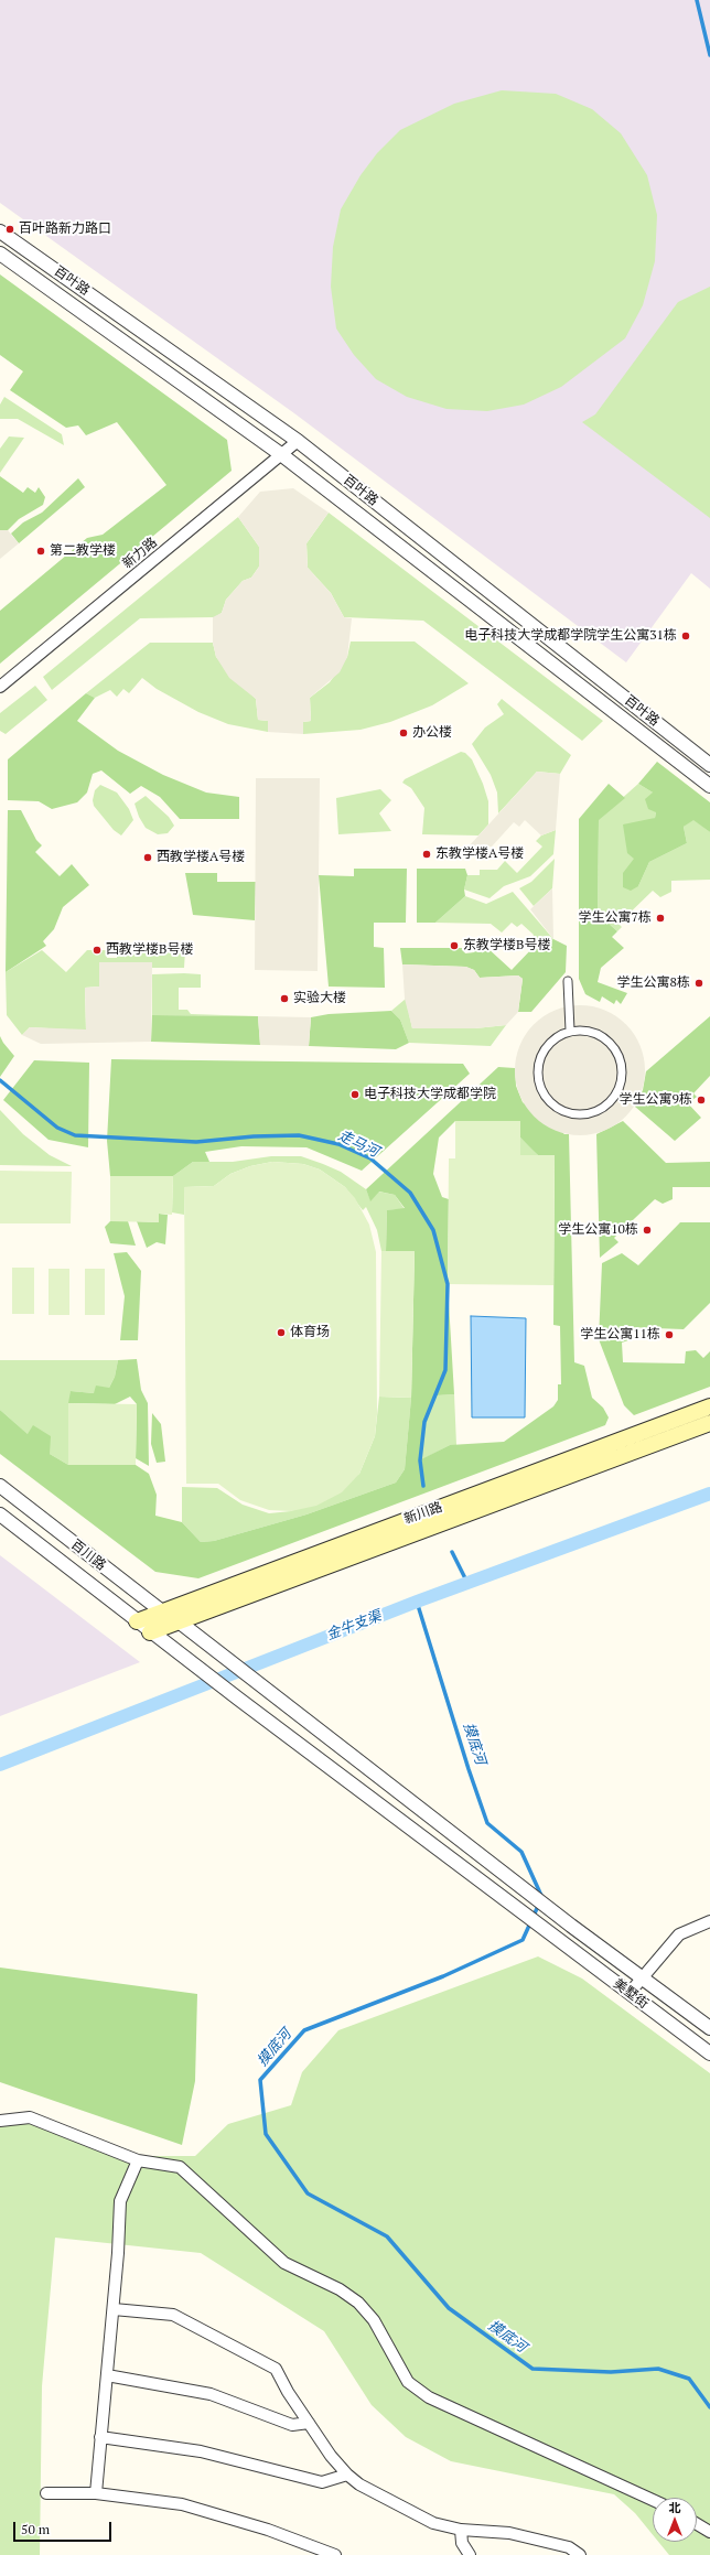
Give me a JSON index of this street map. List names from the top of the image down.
{
  "streets": {
    "main road": ["新川路"],
    "street": [
      "百叶路",
      "新力路",
      "百川路",
      "美墅街"
    ]
  },
  "crossings": [
    ["百叶路", "新力路"],
    ["新川路", "百川路"],
    ["百川路", "美墅街"]
  ],
  "water": ["走马河", "金牛支渠", "摸底河"],
  "places": [
    "百叶路新力路口",
    "第二教学楼",
    "电子科技大学成都学院学生公寓31栋",
    "办公楼",
    "东教学楼A号楼",
    "西教学楼A号楼",
    "学生公寓7栋",
    "东教学楼B号楼",
    "西教学楼B号楼",
    "学生公寓8栋",
    "实验大楼",
    "电子科技大学成都学院",
    "学生公寓9栋",
    "学生公寓10栋",
    "体育场",
    "学生公寓11栋"
  ],
  "scale_bar": "50 m",
  "north": "top"
}
